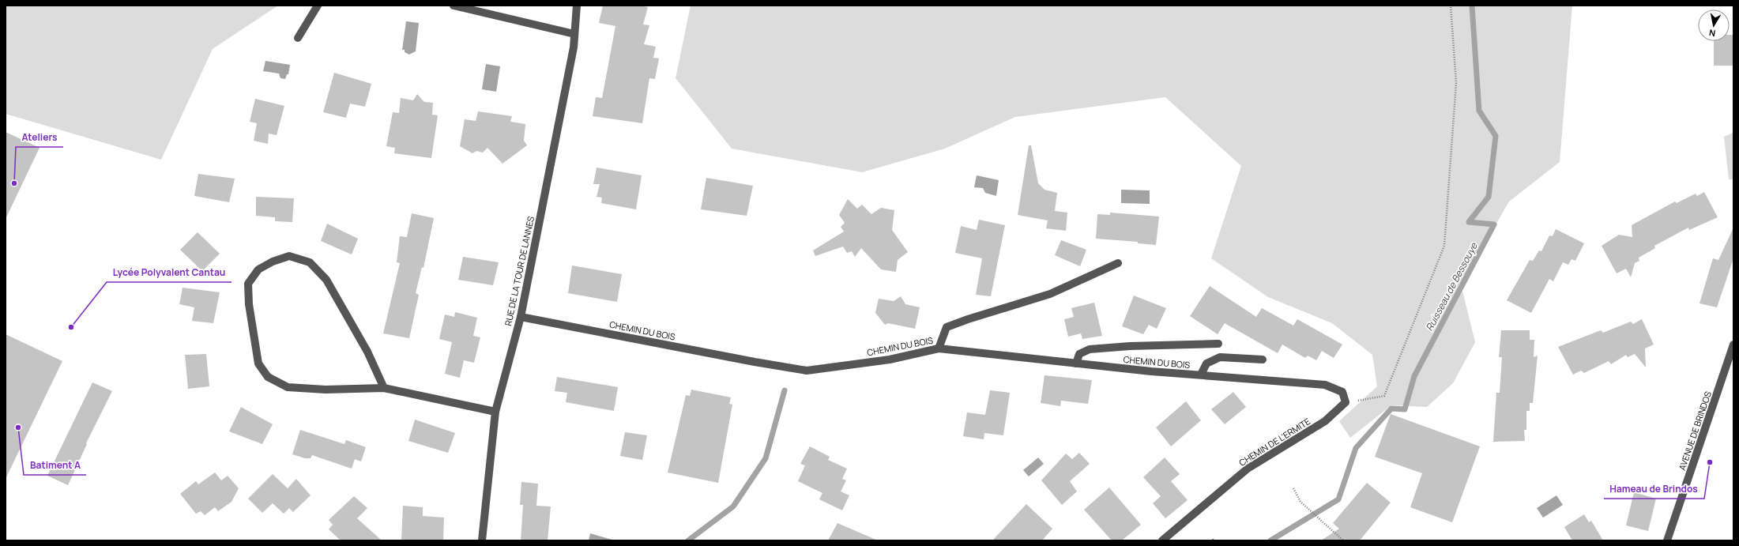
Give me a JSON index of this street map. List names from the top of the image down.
{
  "streets": {
    "street": [
      "RUE DE LA TOUR DE LANNES",
      "CHEMIN DU BOIS",
      "AVENUE DE BRINDOS",
      "CHEMIN DE L'ERMITE"
    ]
  },
  "crossings": [
    ["RUE DE LA TOUR DE LANNES", "CHEMIN DU BOIS"],
    ["CHEMIN DU BOIS", "CHEMIN DE L'ERMITE"]
  ],
  "water": ["Ruisseau de Bessouye"],
  "places": [
    "Ateliers",
    "Lycée Polyvalent Cantau",
    "Batiment A",
    "Hameau de Brindos"
  ],
  "north": "bottom"
}
